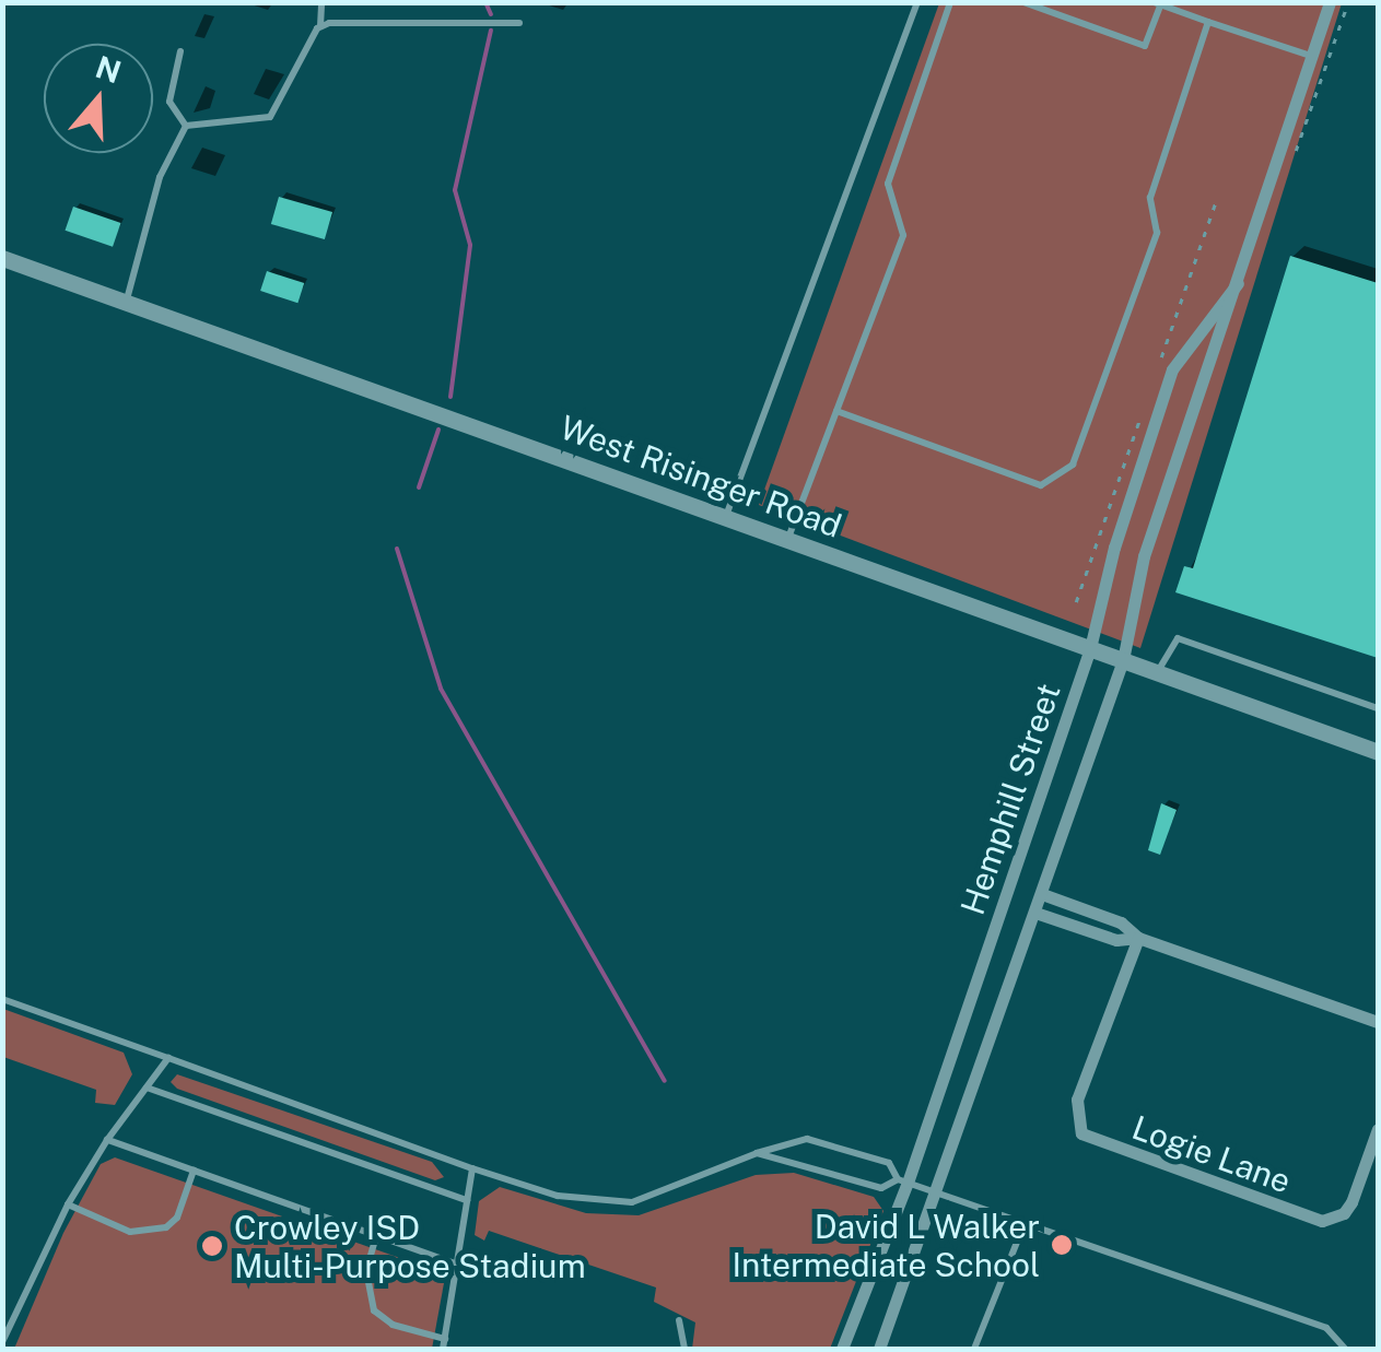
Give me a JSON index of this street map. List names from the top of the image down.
{
  "streets": {
    "street": ["West Risinger Road", "Hemphill Street", "Logie Lane"]
  },
  "crossings": [
    ["West Risinger Road", "Hemphill Street"]
  ],
  "places": ["David L Walker Intermediate School", "Crowley ISD Multi-Purpose Stadium"],
  "north": "top"
}
